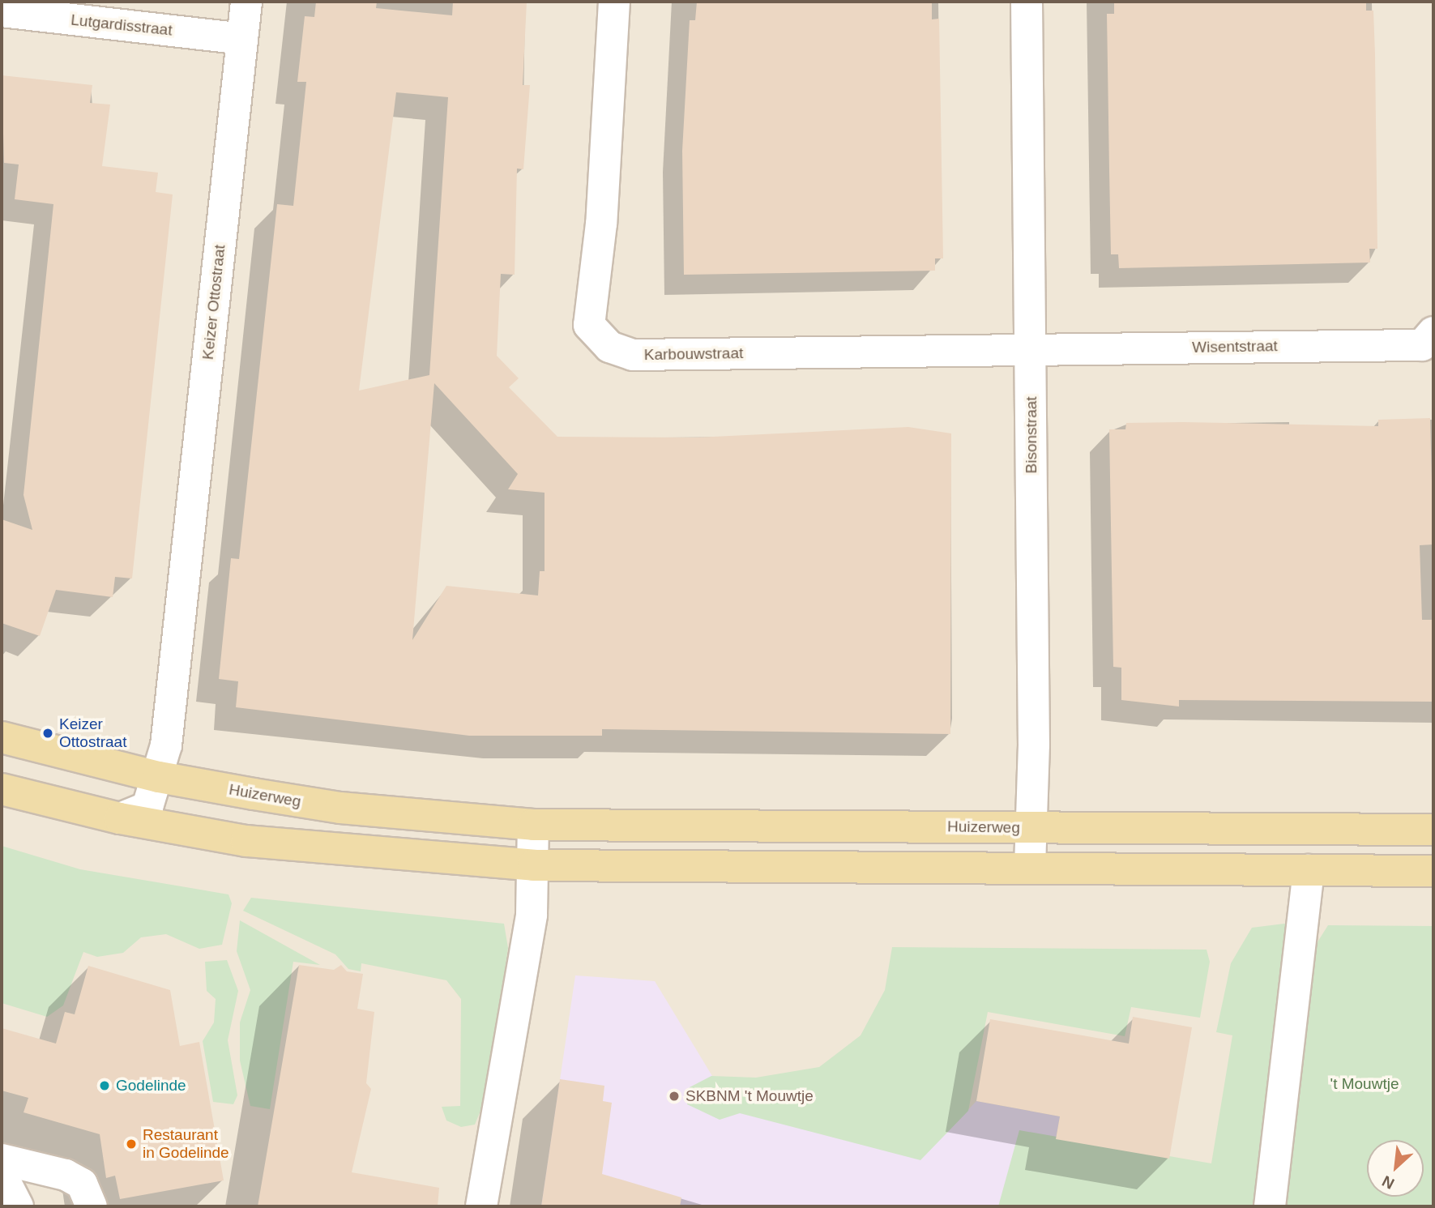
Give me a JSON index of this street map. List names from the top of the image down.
{
  "streets": {
    "main road": ["Huizerweg"],
    "street": [
      "Lutgardisstraat",
      "Keizer Ottostraat",
      "Wisentstraat",
      "Karbouwstraat",
      "Bisonstraat"
    ]
  },
  "crossings": [
    ["Lutgardisstraat", "Keizer Ottostraat"],
    ["Keizer Ottostraat", "Huizerweg"],
    ["Wisentstraat", "Karbouwstraat"],
    ["Wisentstraat", "Bisonstraat"],
    ["Karbouwstraat", "Bisonstraat"],
    ["Bisonstraat", "Huizerweg"]
  ],
  "parks": ["'t Mouwtje"],
  "places": [
    "Keizer Ottostraat",
    "Godelinde",
    "SKBNM 't Mouwtje",
    "Restaurant in Godelinde"
  ],
  "north": "bottom left"
}
